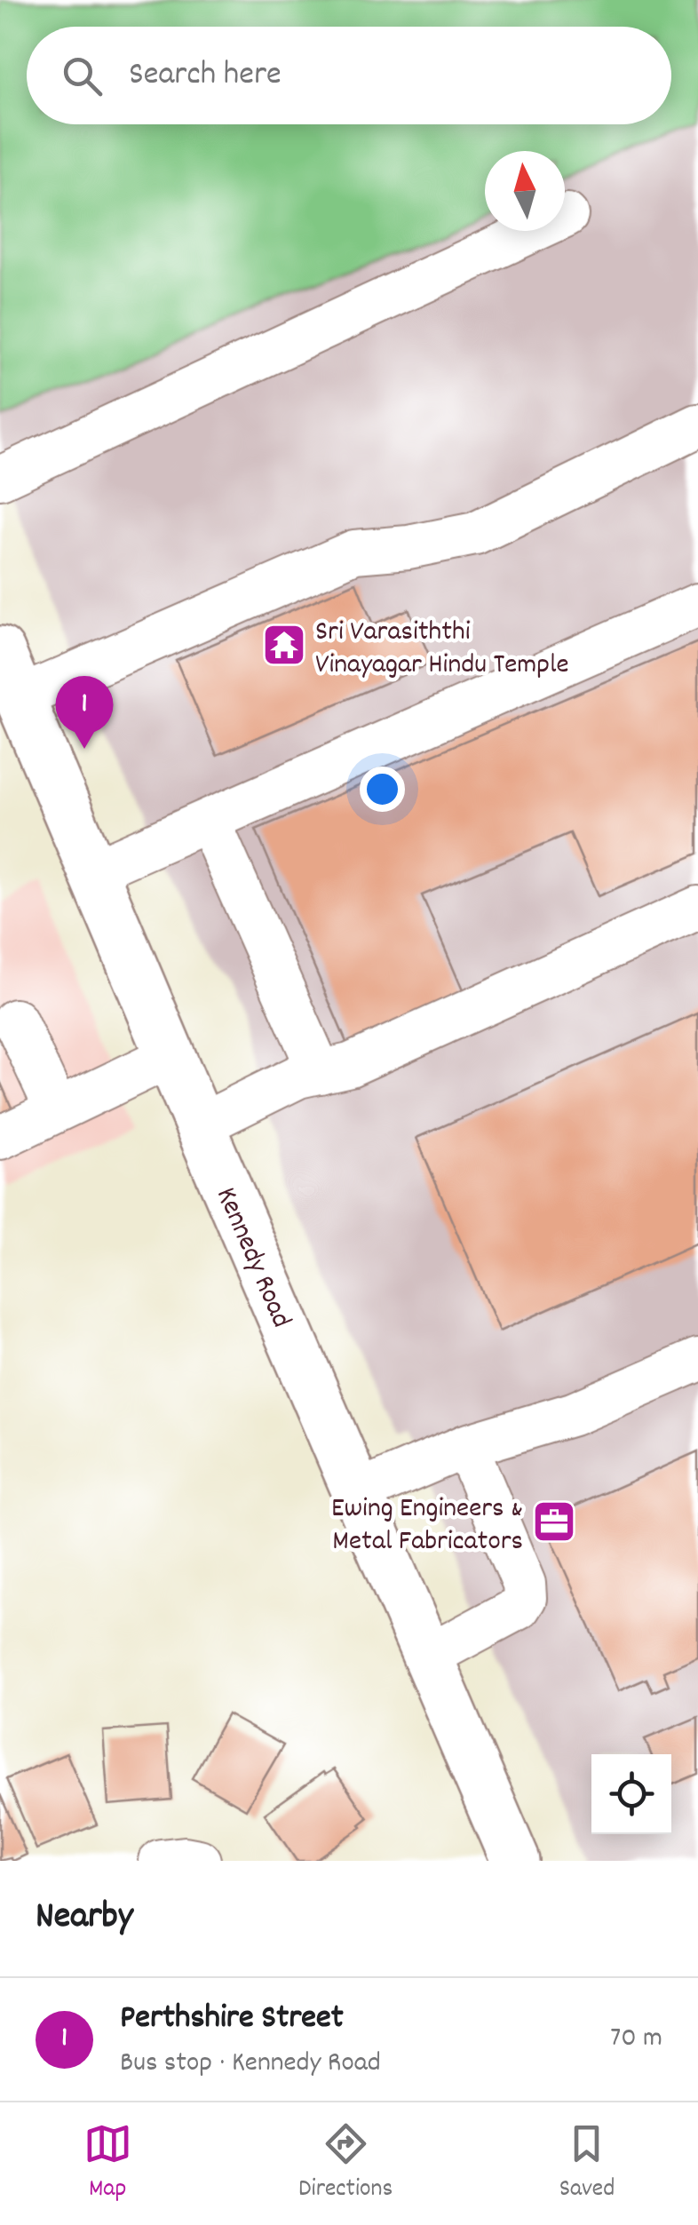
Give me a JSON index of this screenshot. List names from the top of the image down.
{
  "streets": {
    "main road": ["Kennedy Road"]
  },
  "places": {
    "temple": ["Sri Varasiththi Vinayagar Hindu Temple"],
    "office": ["Ewing Engineers & Metal Fabricators"]
  },
  "north": "top",
  "page": {
    "search": "Search here",
    "pins": "1",
    "heading": "Nearby",
    "list": [
      {
        "mark": "1",
        "name": "Perthshire Street",
        "note": "Bus stop · Kennedy Road",
        "value": "70 m"
      }
    ],
    "nav": ["Map", "Directions", "Saved"]
  }
}
